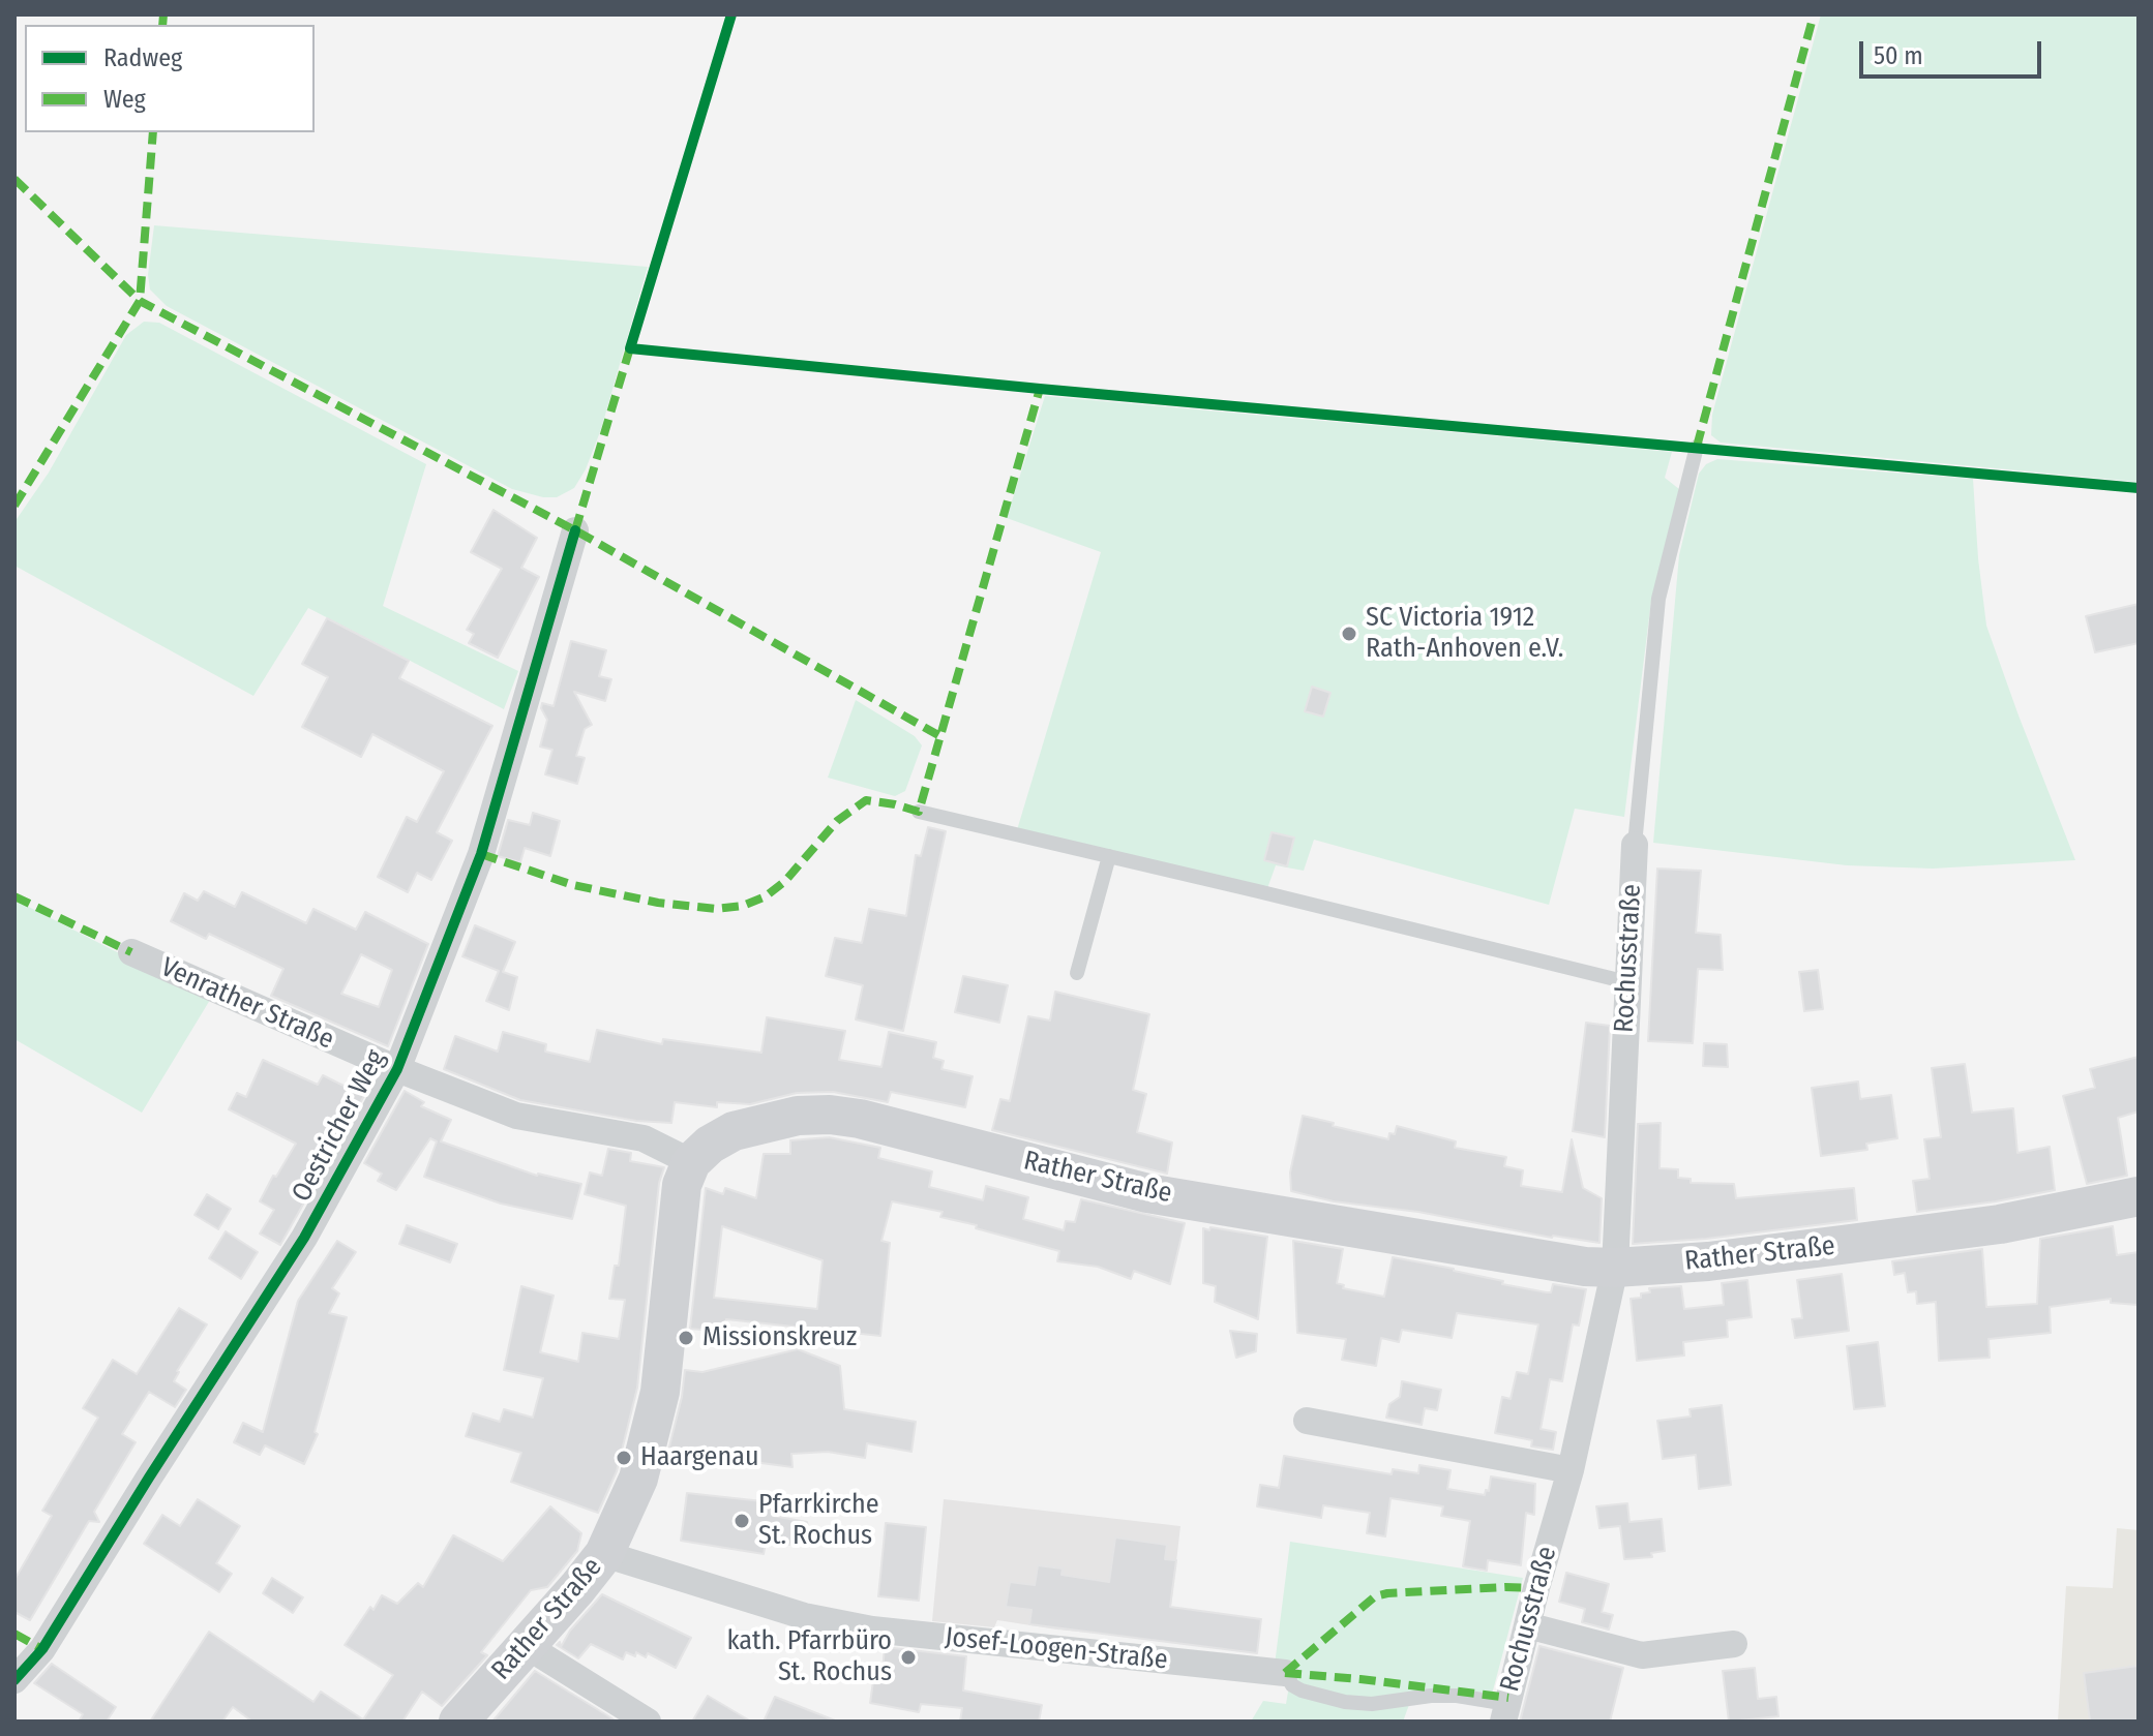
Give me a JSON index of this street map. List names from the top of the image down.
{
  "streets": {
    "main road": ["Rather Straße"],
    "street": [
      "Rochusstraße",
      "Venrather Straße",
      "Oestricher Weg",
      "Josef-Loogen-Straße"
    ]
  },
  "crossings": [
    ["Rochusstraße", "Rather Straße"],
    ["Rochusstraße", "Josef-Loogen-Straße"],
    ["Venrather Straße", "Oestricher Weg"],
    ["Venrather Straße", "Rather Straße"],
    ["Rather Straße", "Josef-Loogen-Straße"]
  ],
  "places": [
    "SC Victoria 1912 Rath-Anhoven e.V.",
    "Missionskreuz",
    "Haargenau",
    "Pfarrkirche St. Rochus",
    "kath. Pfarrbüro St. Rochus"
  ],
  "legend": ["Radweg", "Weg"],
  "scale_bar": "50 m"
}
